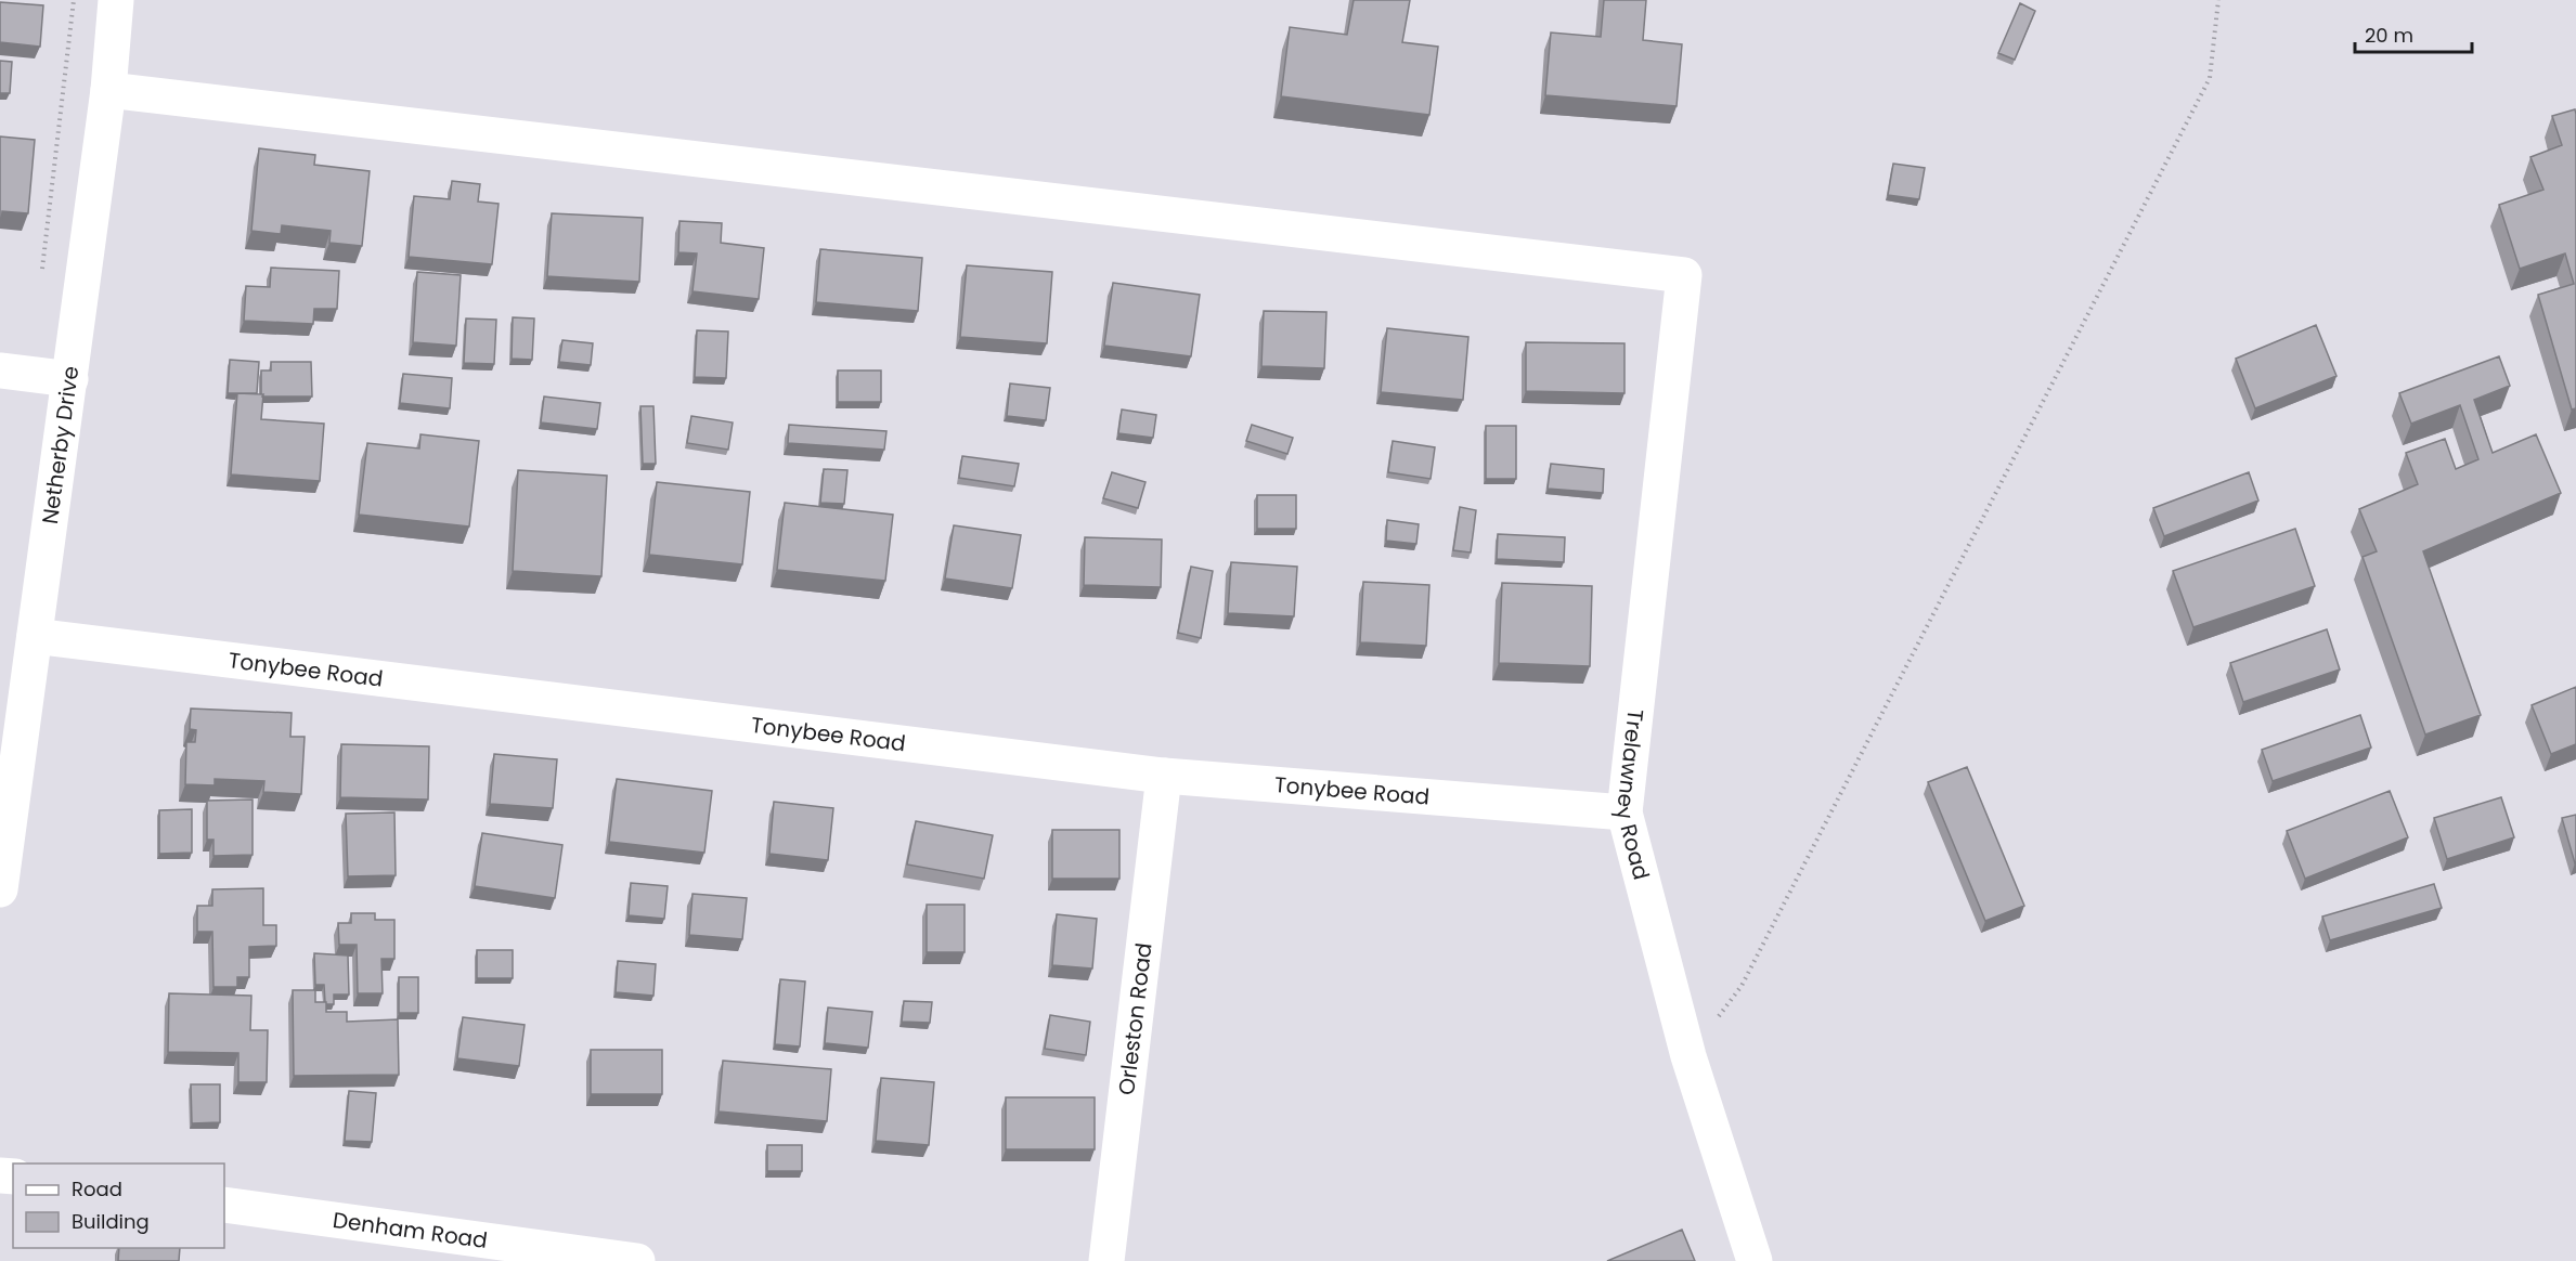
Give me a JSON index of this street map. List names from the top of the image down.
{
  "streets": {
    "street": [
      "Netherby Drive",
      "Tonybee Road",
      "Trelawney Road",
      "Orleston Road",
      "Denham Road"
    ]
  },
  "crossings": [
    ["Netherby Drive", "Tonybee Road"],
    ["Netherby Drive", "Trelawney Road"],
    ["Tonybee Road", "Trelawney Road"],
    ["Tonybee Road", "Orleston Road"]
  ],
  "legend": ["Road", "Building"],
  "scale_bar": "20 m"
}
